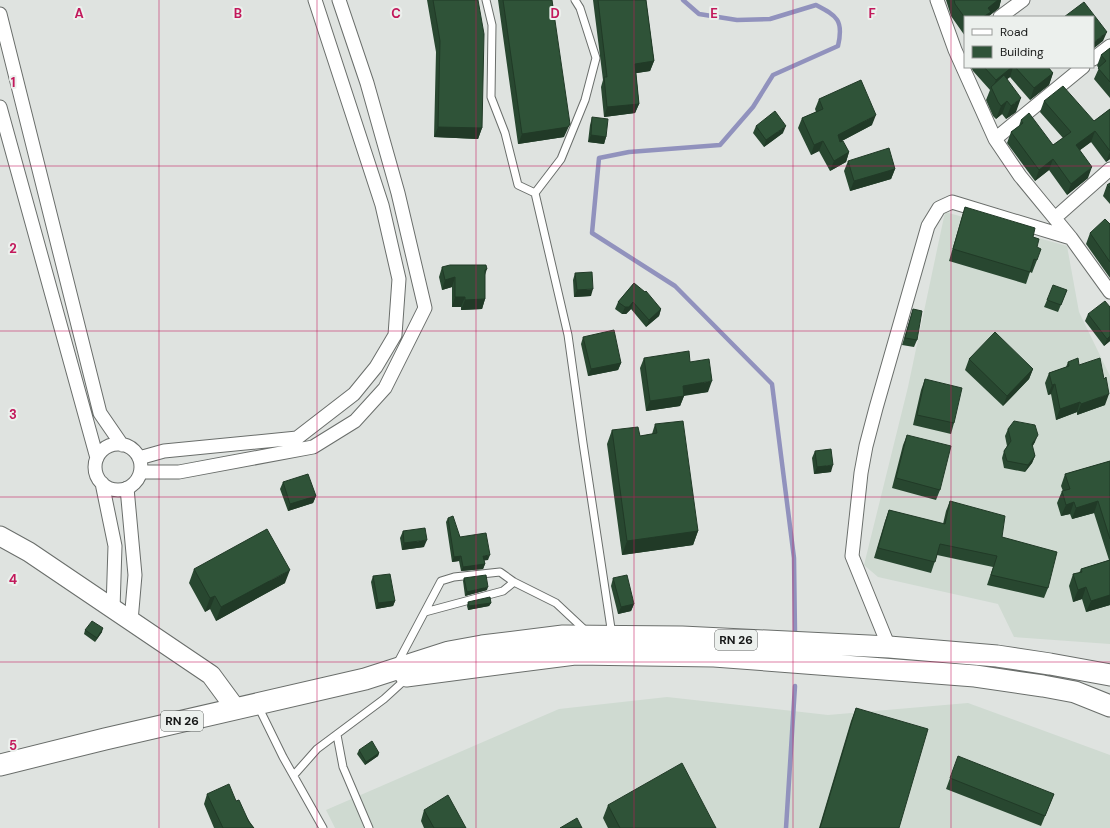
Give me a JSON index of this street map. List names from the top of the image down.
{
  "streets": {
    "main road": ["RN 26"]
  },
  "legend": ["Road", "Building"],
  "grid": {
    "columns": [
      "A",
      "B",
      "C",
      "D",
      "E",
      "F"
    ],
    "rows": [
      "1",
      "2",
      "3",
      "4",
      "5"
    ]
  }
}
